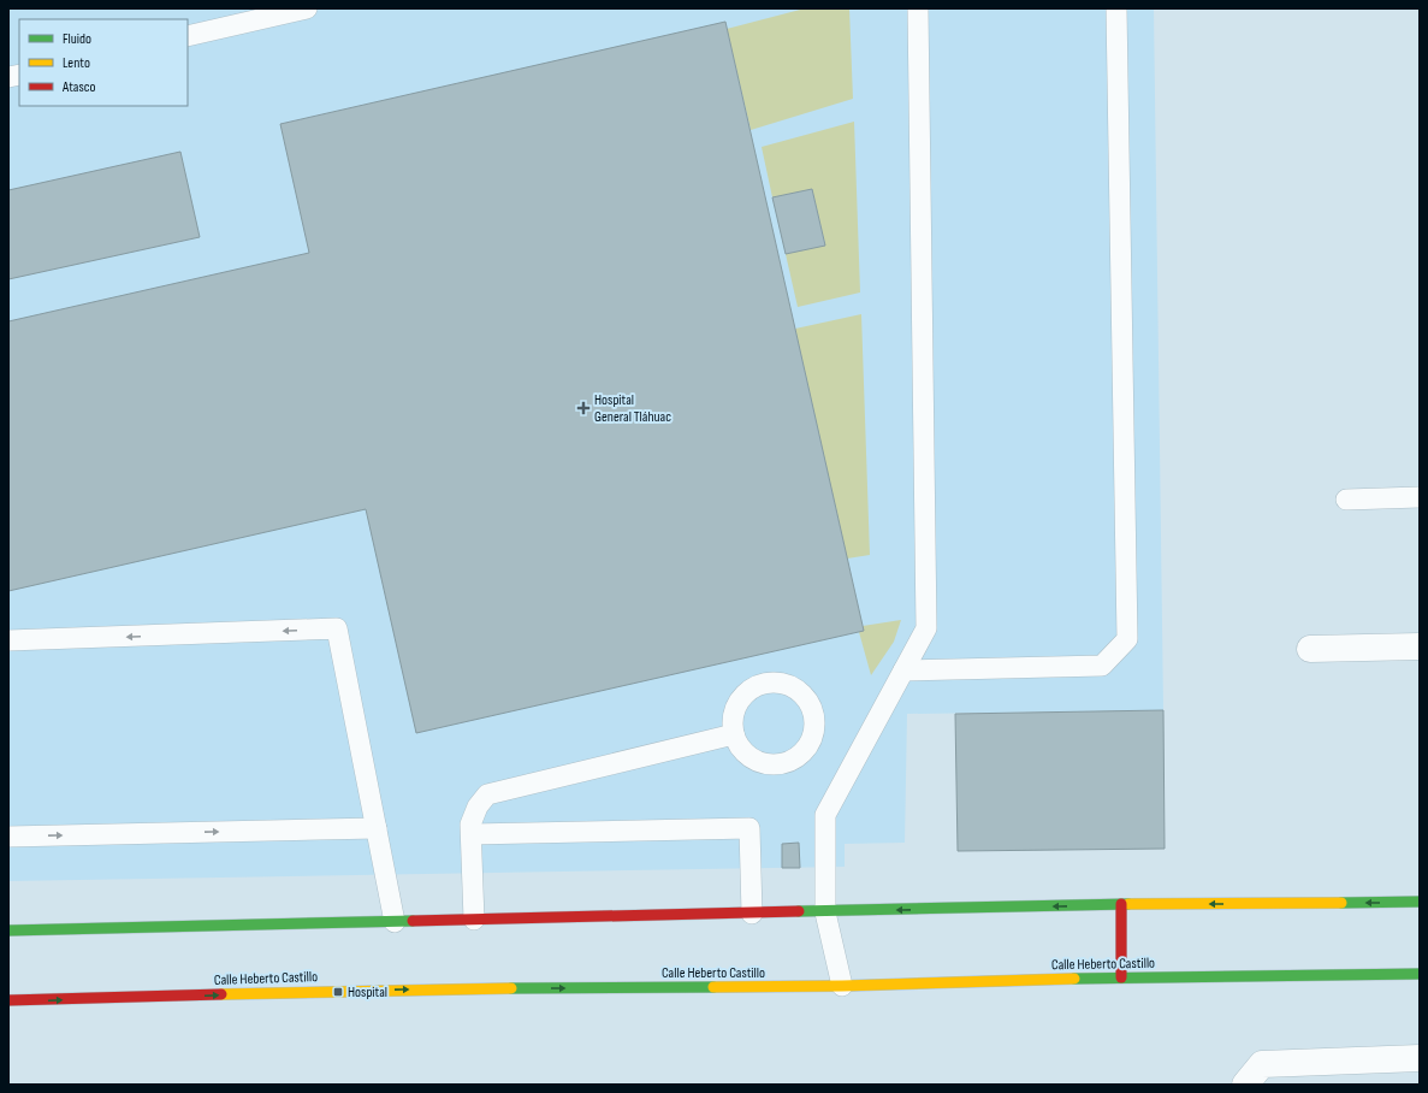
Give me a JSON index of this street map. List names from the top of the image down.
{
  "streets": {
    "main road": ["Calle Heberto Castillo"]
  },
  "places": {
    "health": ["Hospital General Tláhuac"],
    "transit": ["Hospital"]
  },
  "legend": ["Fluido", "Lento", "Atasco"]
}
